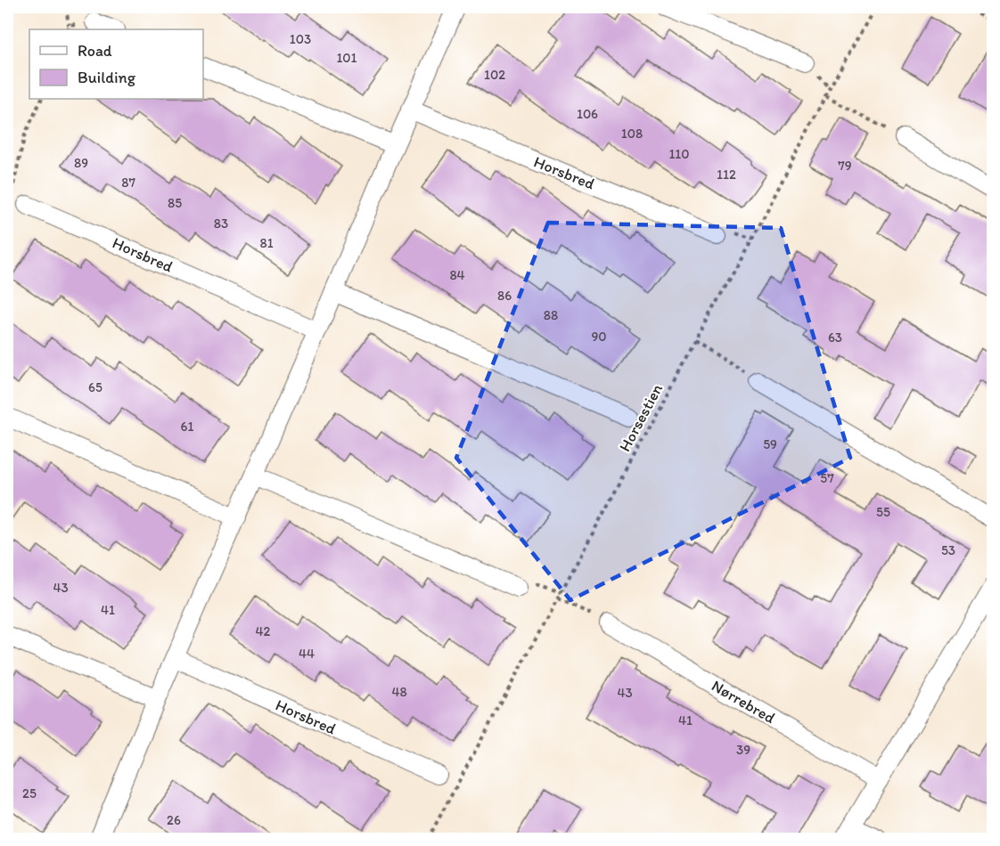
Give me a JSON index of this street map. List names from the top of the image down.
{
  "streets": {
    "street": ["Horsbred", "Nørrebred"],
    "path": ["Horsestien"]
  },
  "house_numbers": [
    "103",
    "101",
    "102",
    "106",
    "108",
    "110",
    "89",
    "79",
    "112",
    "87",
    "85",
    "83",
    "81",
    "84",
    "86",
    "88",
    "90",
    "63",
    "65",
    "61",
    "59",
    "57",
    "55",
    "53",
    "43",
    "41",
    "42",
    "44",
    "48",
    "43",
    "41",
    "39",
    "25",
    "26"
  ],
  "legend": ["Road", "Building"]
}
